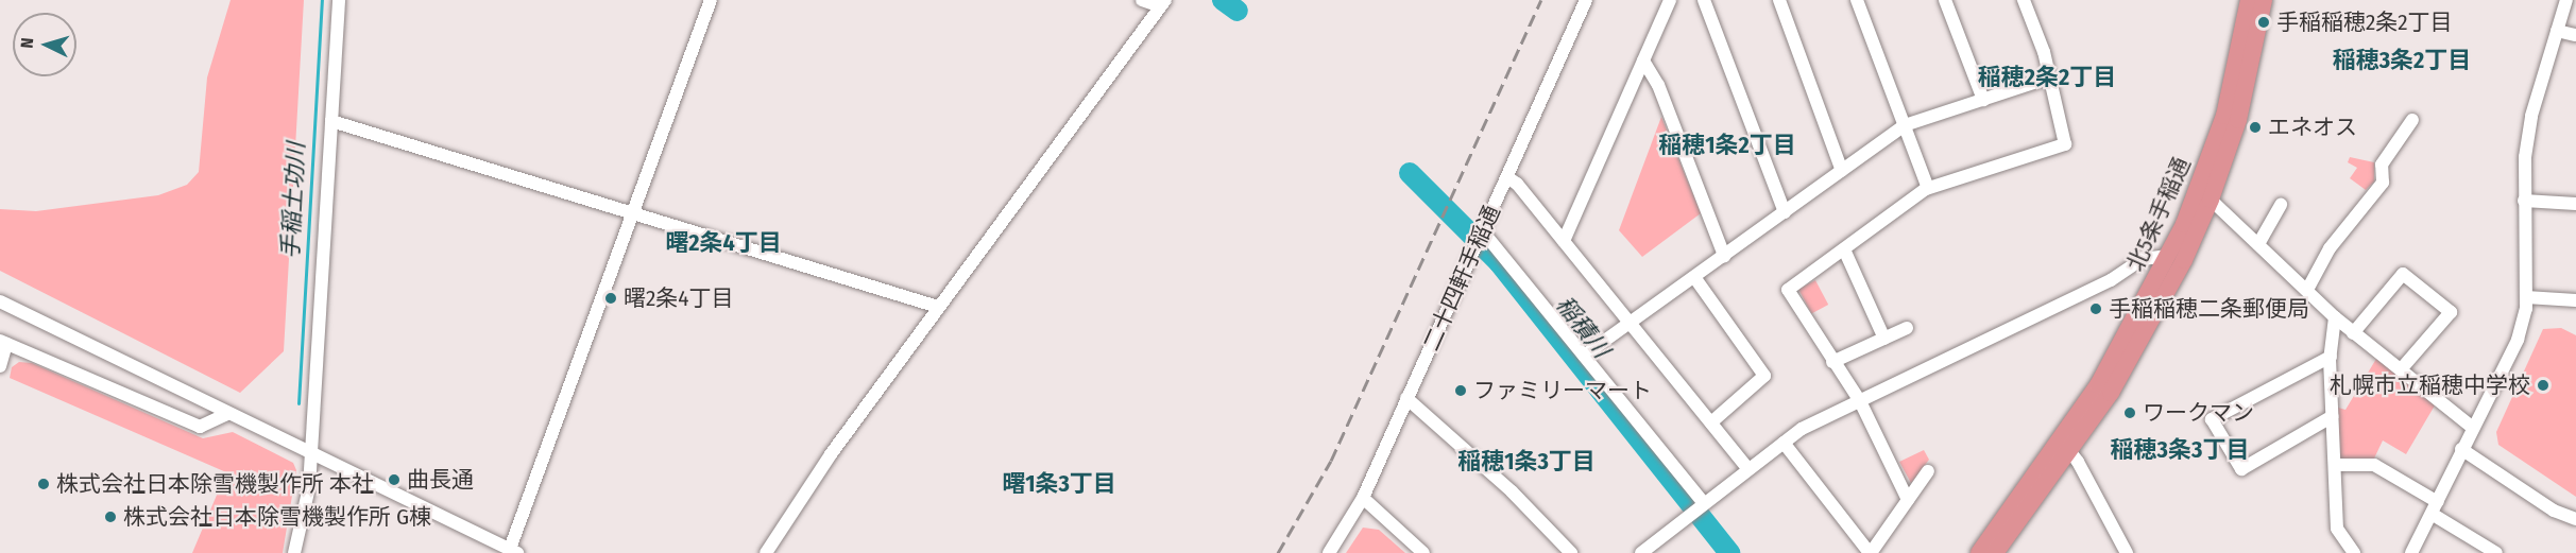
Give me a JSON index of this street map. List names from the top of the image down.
{
  "streets": {
    "highway": ["北5条手稲通"],
    "street": ["二十四軒手稲通"]
  },
  "districts": [
    "稲穂3条2丁目",
    "稲穂2条2丁目",
    "稲穂1条2丁目",
    "曙2条4丁目",
    "稲穂3条3丁目",
    "稲穂1条3丁目",
    "曙1条3丁目"
  ],
  "water": ["手稲土功川", "稲積川"],
  "places": [
    "手稲稲穂2条2丁目",
    "エネオス",
    "曙2条4丁目",
    "手稲稲穂二条郵便局",
    "札幌市立稲穂中学校",
    "ファミリーマート",
    "ワークマン",
    "曲長通",
    "株式会社日本除雪機製作所 本社",
    "株式会社日本除雪機製作所 G棟"
  ],
  "north": "left"
}
